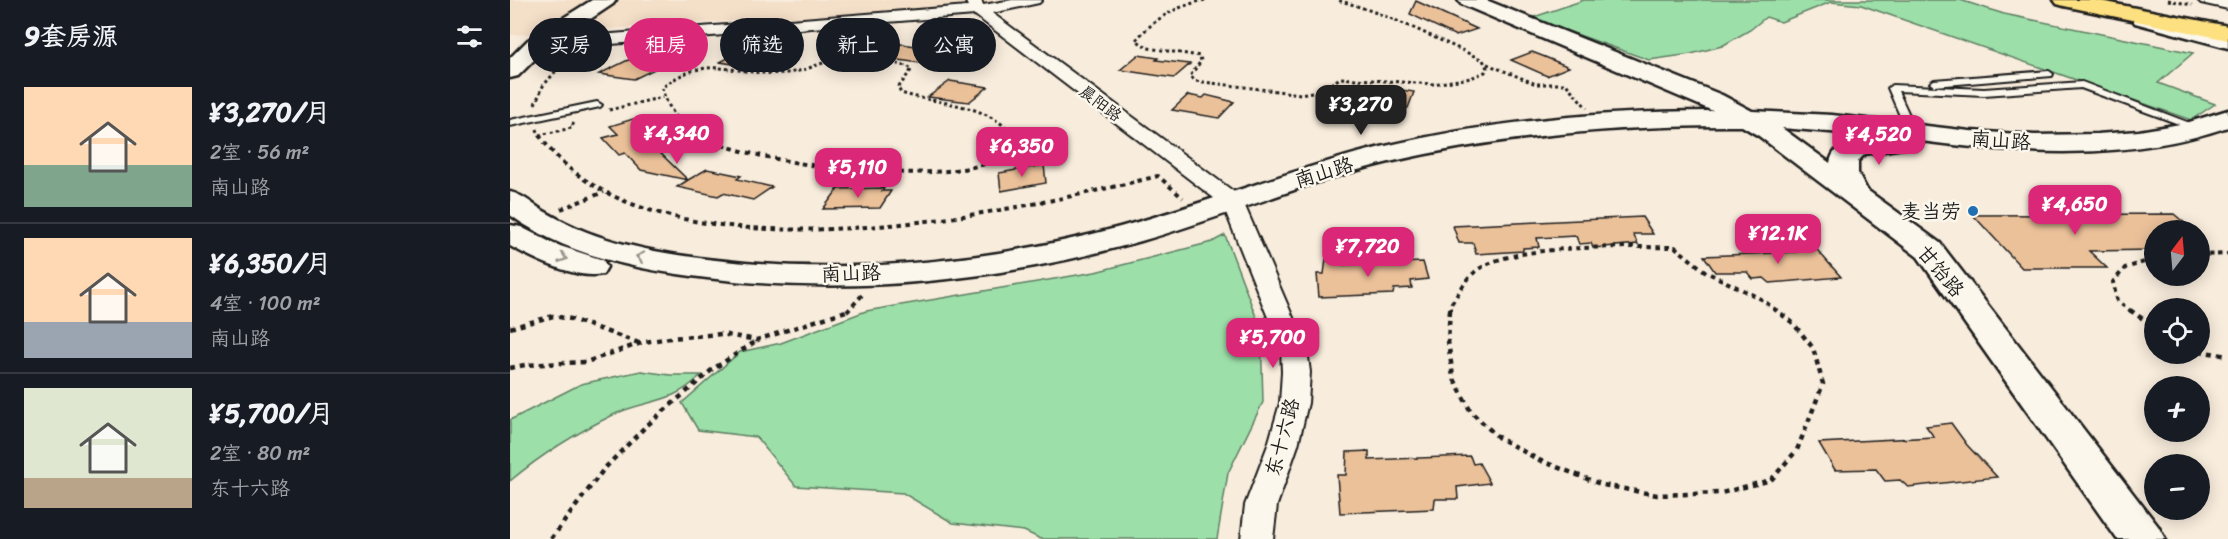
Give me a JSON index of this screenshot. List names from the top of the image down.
{
  "streets": {
    "main road": ["南山路", "甘饴路"],
    "street": ["晨阳路", "东十六路"]
  },
  "crossings": [
    ["晨阳路", "南山路"],
    ["晨阳路", "东十六路"],
    ["南山路", "甘饴路"],
    ["南山路", "东十六路"]
  ],
  "places": ["麦当劳"],
  "north": "top",
  "page": {
    "heading": "9套房源",
    "chip": [
      "买房",
      "租房",
      "筛选",
      "新上",
      "公寓"
    ],
    "list": [
      {
        "name": "¥3,270/月",
        "note": "2室 · 56 m² · 南山路"
      },
      {
        "name": "¥6,350/月",
        "note": "4室 · 100 m² · 南山路"
      },
      {
        "name": "¥5,700/月",
        "note": "2室 · 80 m² · 东十六路"
      }
    ],
    "price": [
      "¥3,270",
      "¥4,340",
      "¥4,520",
      "¥6,350",
      "¥5,110",
      "¥4,650",
      "¥12.1K",
      "¥7,720",
      "¥5,700"
    ],
    "map_buttons": ["+", "−"]
  }
}
